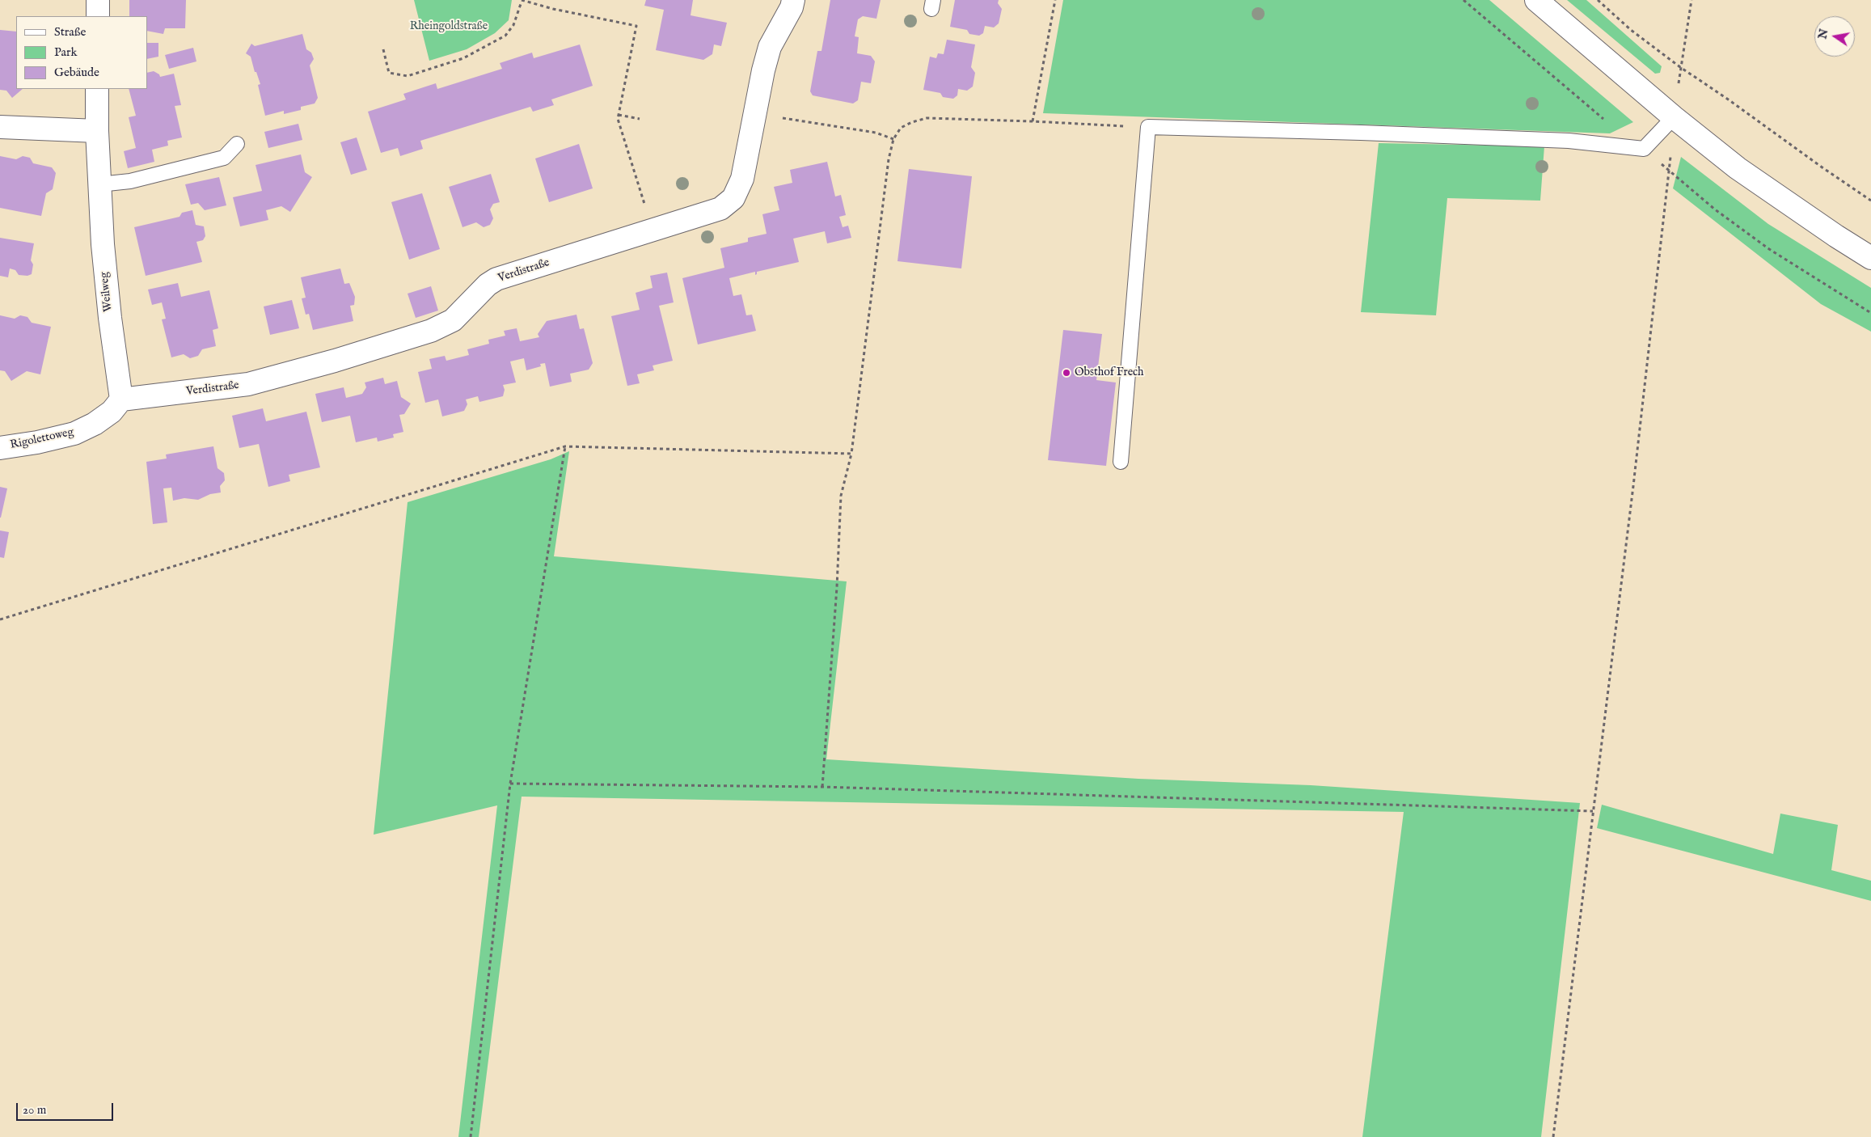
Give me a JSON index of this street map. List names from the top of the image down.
{
  "streets": {
    "street": ["Verdistraße", "Weilweg", "Rigolettoweg"]
  },
  "crossings": [
    ["Verdistraße", "Weilweg"],
    ["Verdistraße", "Rigolettoweg"],
    ["Weilweg", "Rigolettoweg"]
  ],
  "parks": ["Rheingoldstraße"],
  "places": ["Obsthof Frech"],
  "legend": ["Straße", "Park", "Gebäude"],
  "scale_bar": "20 m",
  "north": "left"
}
